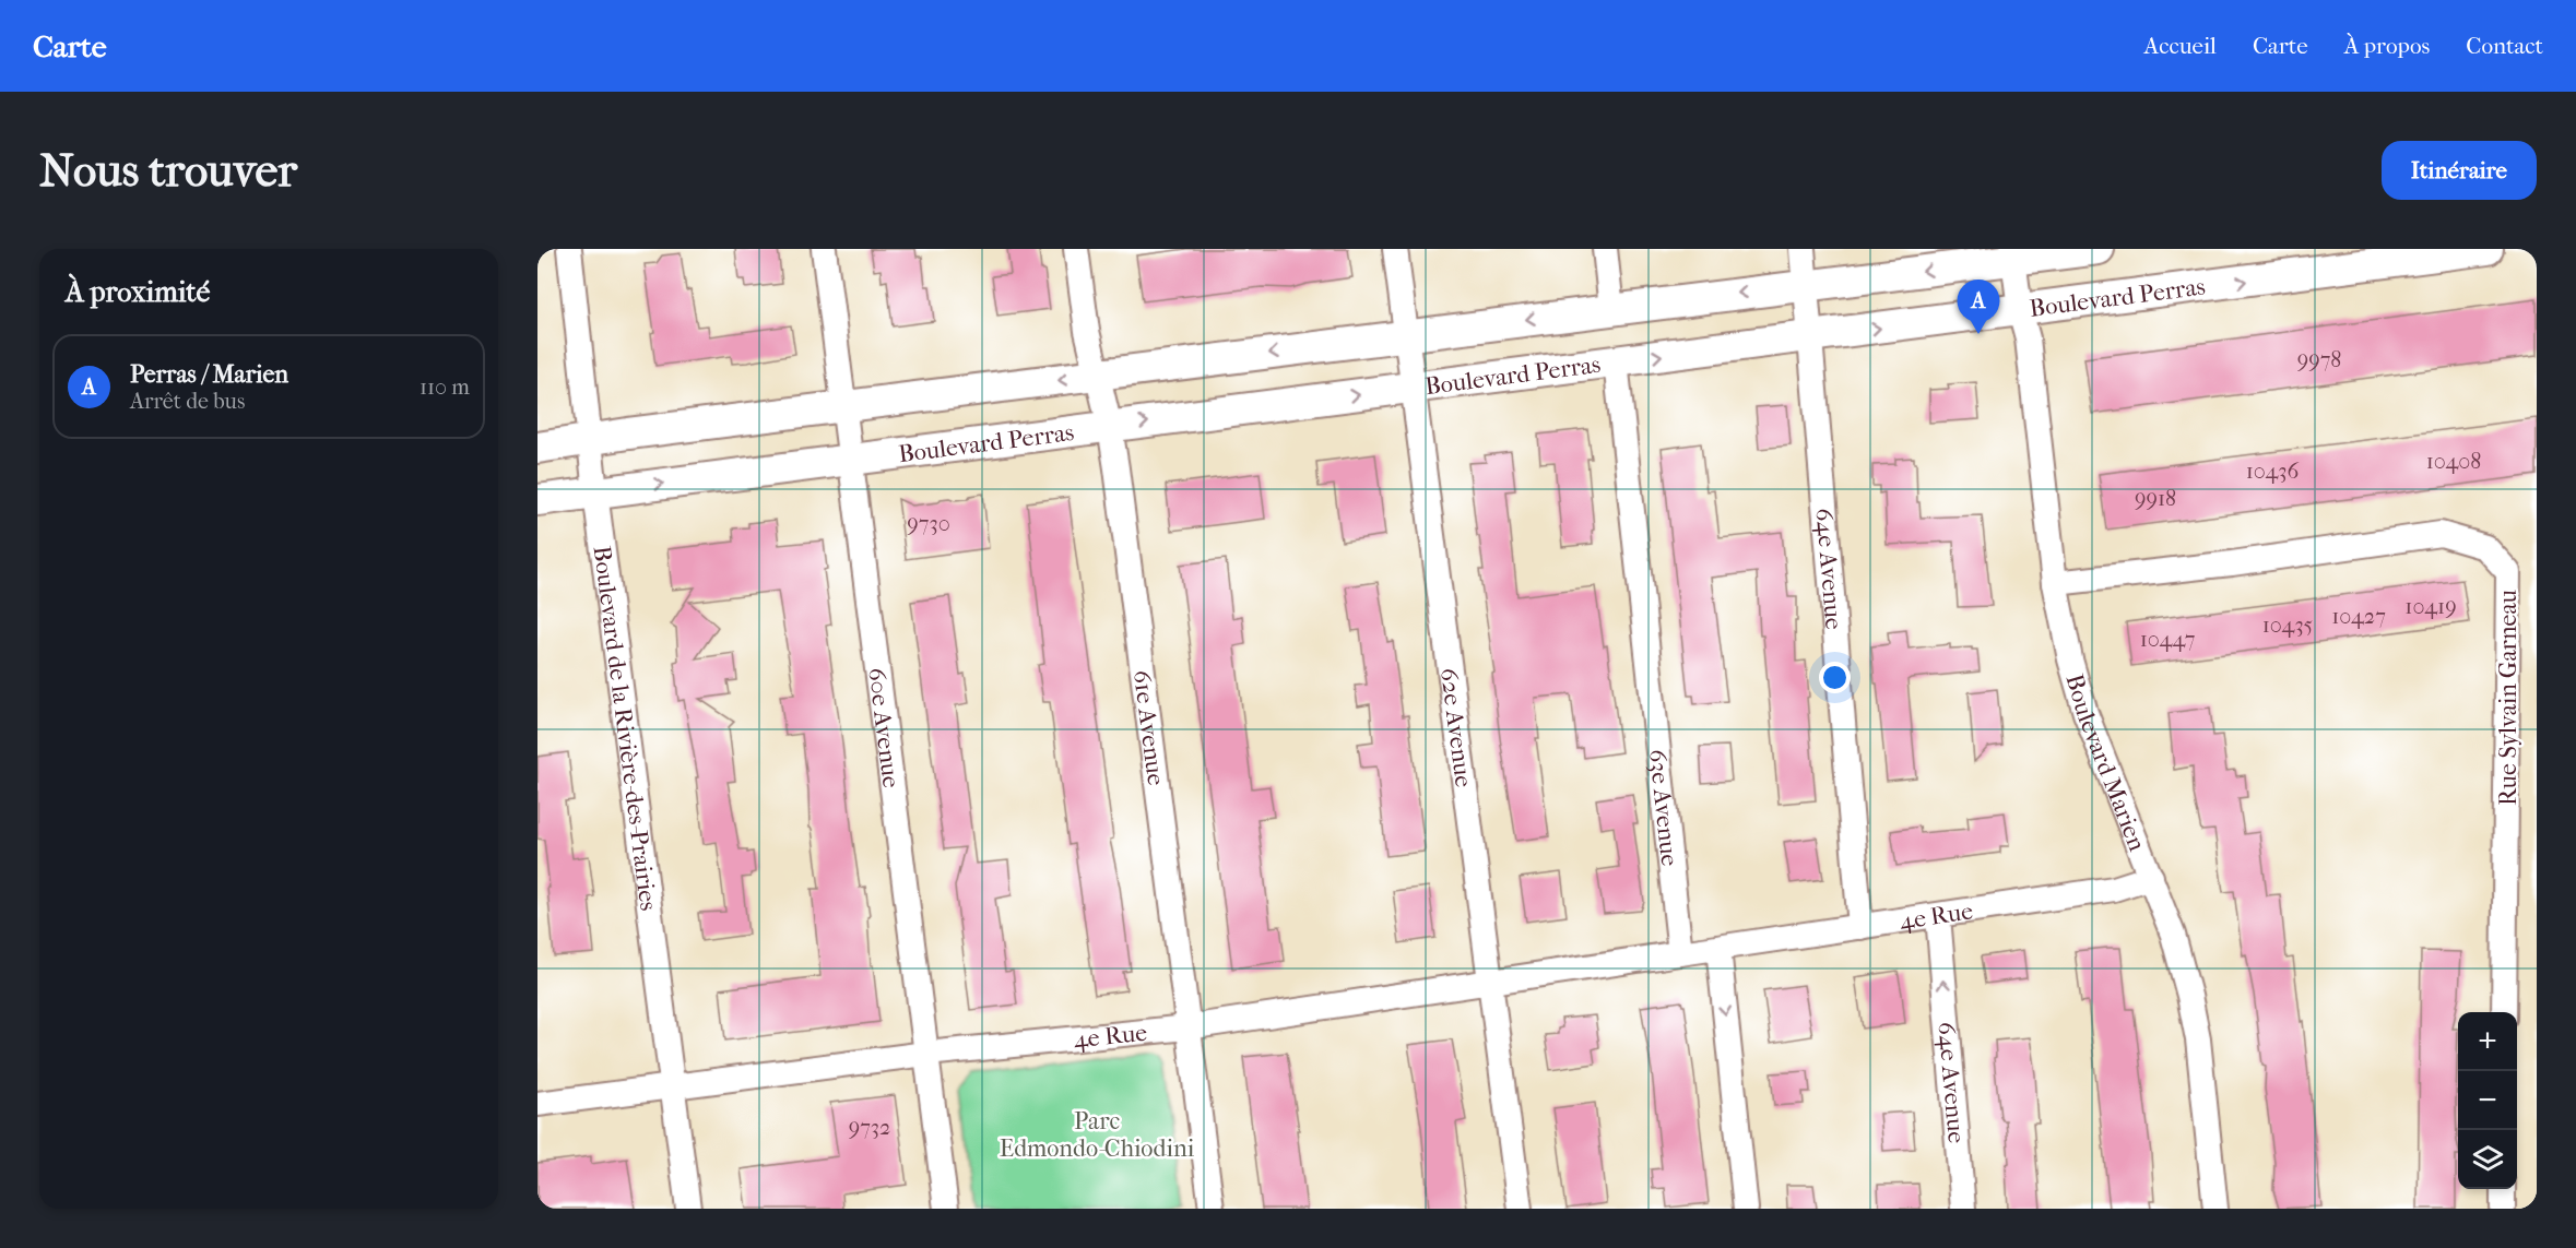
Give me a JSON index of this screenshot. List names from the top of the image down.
{
  "streets": {
    "main road": ["Boulevard Perras"],
    "street": [
      "64e Avenue",
      "Rue Sylvain Garneau",
      "60e Avenue",
      "61e Avenue",
      "62e Avenue",
      "Boulevard de la Rivière-des-Prairies",
      "Boulevard Marien",
      "63e Avenue",
      "4e Rue"
    ]
  },
  "crossings": [
    ["Boulevard Perras", "64e Avenue"],
    ["Boulevard Perras", "60e Avenue"],
    ["Boulevard Perras", "61e Avenue"],
    ["Boulevard Perras", "62e Avenue"],
    ["Boulevard Perras", "Boulevard de la Rivière-des-Prairies"],
    ["Boulevard Perras", "Boulevard Marien"],
    ["Boulevard Perras", "63e Avenue"],
    ["64e Avenue", "4e Rue"],
    ["Rue Sylvain Garneau", "Boulevard Marien"],
    ["60e Avenue", "4e Rue"],
    ["61e Avenue", "4e Rue"],
    ["62e Avenue", "4e Rue"],
    ["Boulevard de la Rivière-des-Prairies", "4e Rue"],
    ["Boulevard Marien", "4e Rue"],
    ["63e Avenue", "4e Rue"]
  ],
  "parks": ["Parc Edmondo-Chiodini"],
  "house_numbers": [
    "9978",
    "10408",
    "10436",
    "9918",
    "9730",
    "10419",
    "10427",
    "10435",
    "10447",
    "9732"
  ],
  "page": {
    "header": "Carte",
    "nav": [
      "Accueil",
      "Carte",
      "À propos",
      "Contact"
    ],
    "buttons": "Itinéraire",
    "title": "Nous trouver",
    "heading": "À proximité",
    "pins": "A",
    "list": [
      {
        "mark": "A",
        "name": "Perras / Marien",
        "note": "Arrêt de bus",
        "value": "110 m"
      }
    ],
    "map_buttons": ["+", "−"]
  }
}
